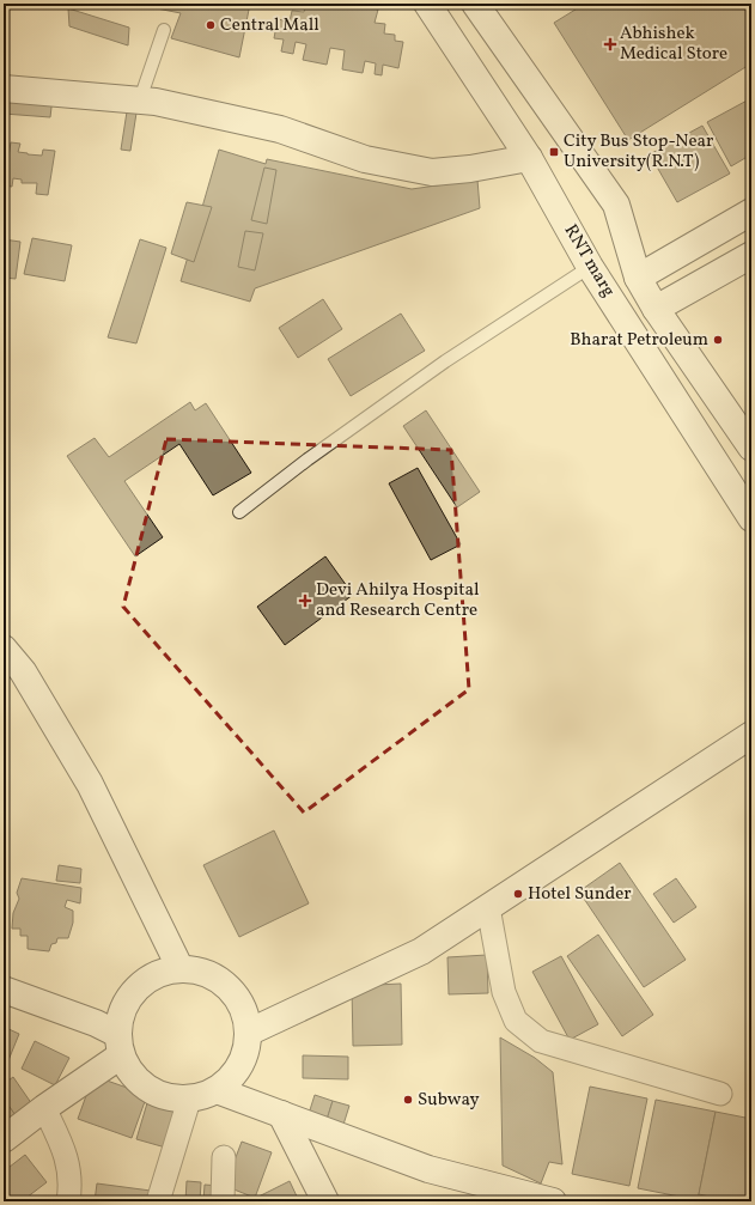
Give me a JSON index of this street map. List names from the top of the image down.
{
  "streets": {
    "main road": ["RNT marg"]
  },
  "places": {
    "other": [
      "Central Mall",
      "Bharat Petroleum",
      "Hotel Sunder",
      "Subway"
    ],
    "health": ["Abhishek Medical Store", "Devi Ahilya Hospital and Research Centre"],
    "transit": ["City Bus Stop-Near University(R.N.T)"]
  }
}
